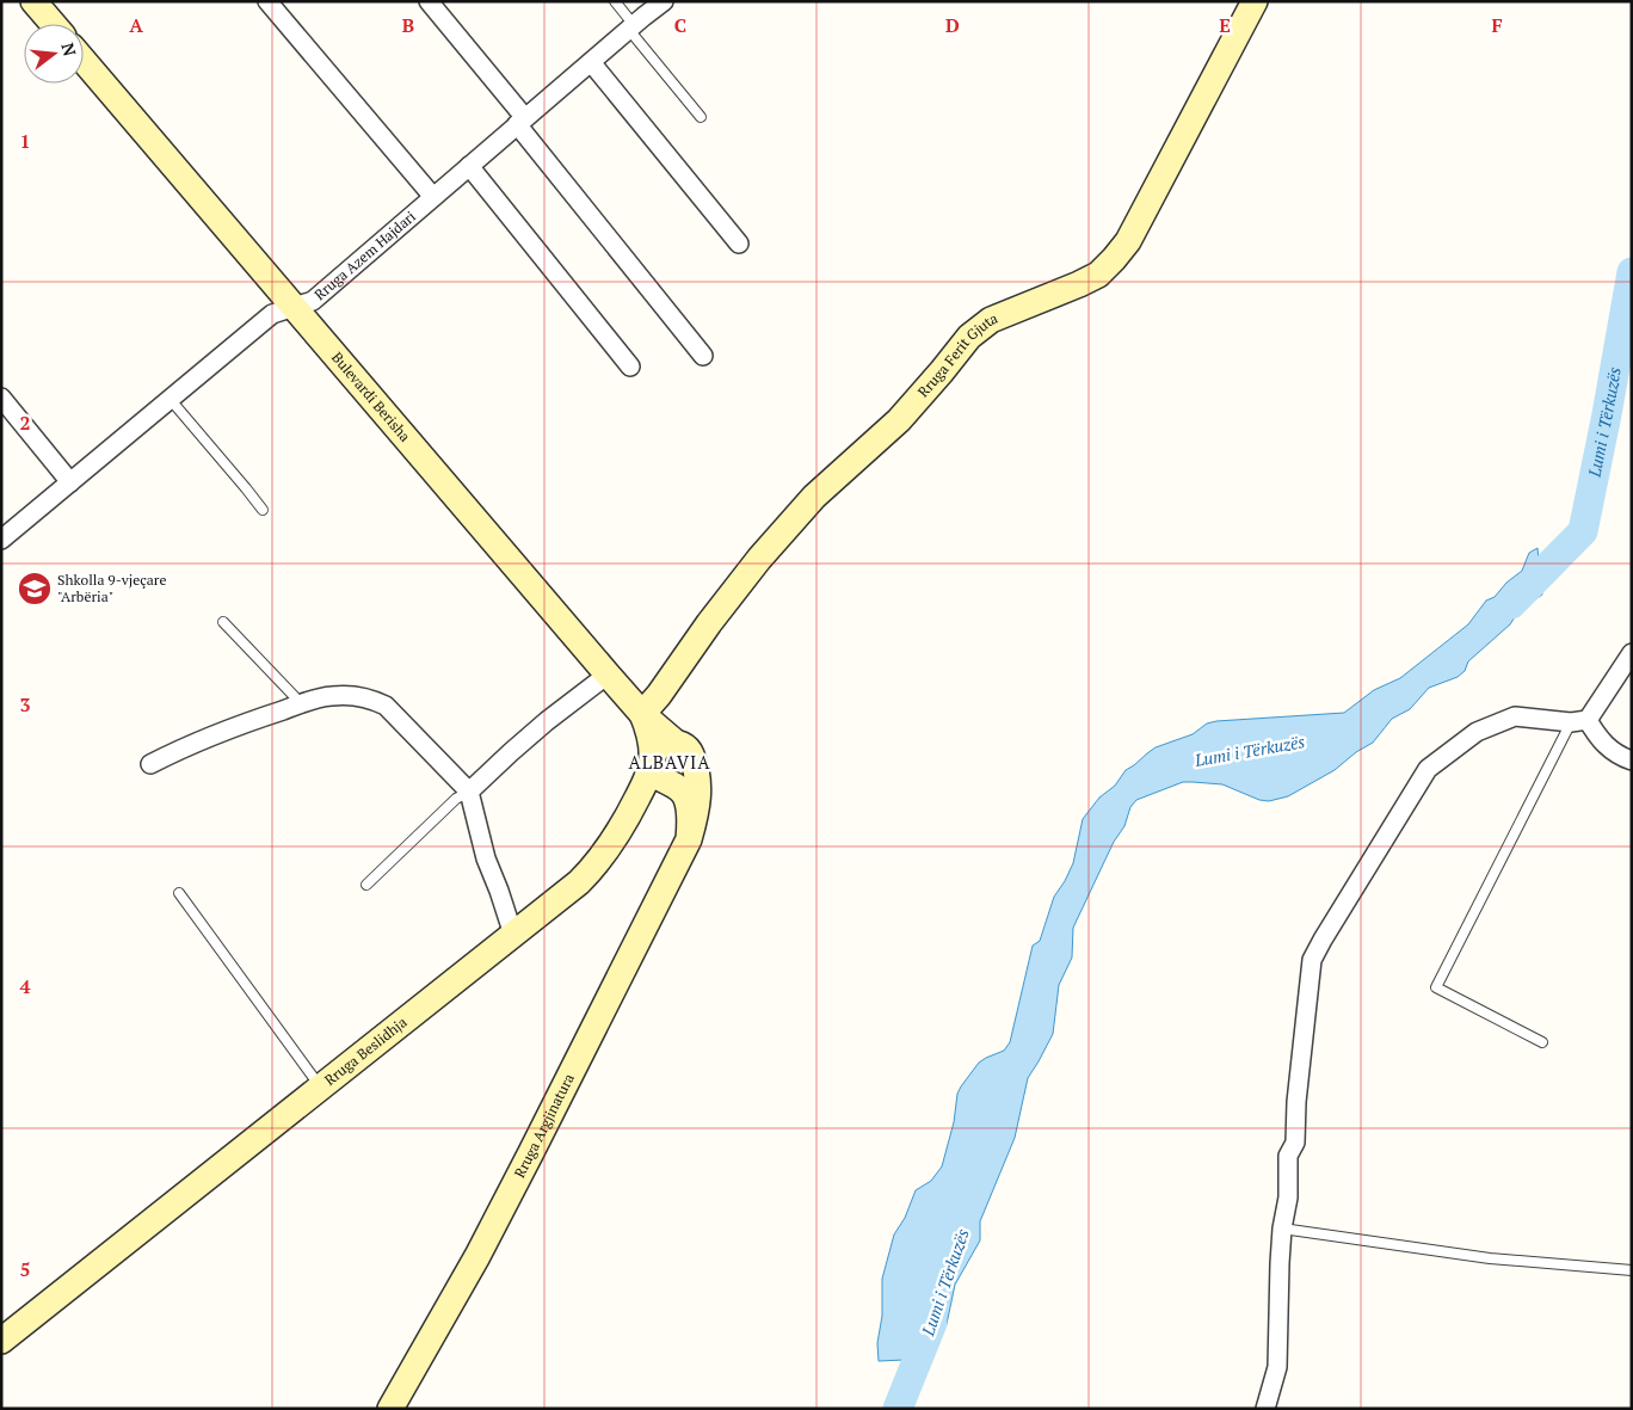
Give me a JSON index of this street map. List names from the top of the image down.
{
  "streets": {
    "main road": [
      "Rruga Ferit Gjuta",
      "Bulevardi Berisha",
      "Rruga Beslidhja",
      "Rruga Argjinatura"
    ],
    "street": ["Rruga Azem Hajdari"]
  },
  "crossings": [
    ["Rruga Azem Hajdari", "Bulevardi Berisha"],
    ["Rruga Ferit Gjuta", "Bulevardi Berisha"],
    ["Rruga Ferit Gjuta", "Rruga Beslidhja"],
    ["Bulevardi Berisha", "Rruga Beslidhja"],
    ["Bulevardi Berisha", "Rruga Argjinatura"],
    ["Rruga Beslidhja", "Rruga Argjinatura"]
  ],
  "districts": ["ALBAVIA"],
  "water": ["Lumi i Tërkuzës"],
  "places": {
    "school or university": ["Shkolla 9-vjeçare \"Arbëria\""]
  },
  "north": "right",
  "grid": {
    "columns": [
      "A",
      "B",
      "C",
      "D",
      "E",
      "F"
    ],
    "rows": [
      "1",
      "2",
      "3",
      "4",
      "5"
    ]
  }
}
